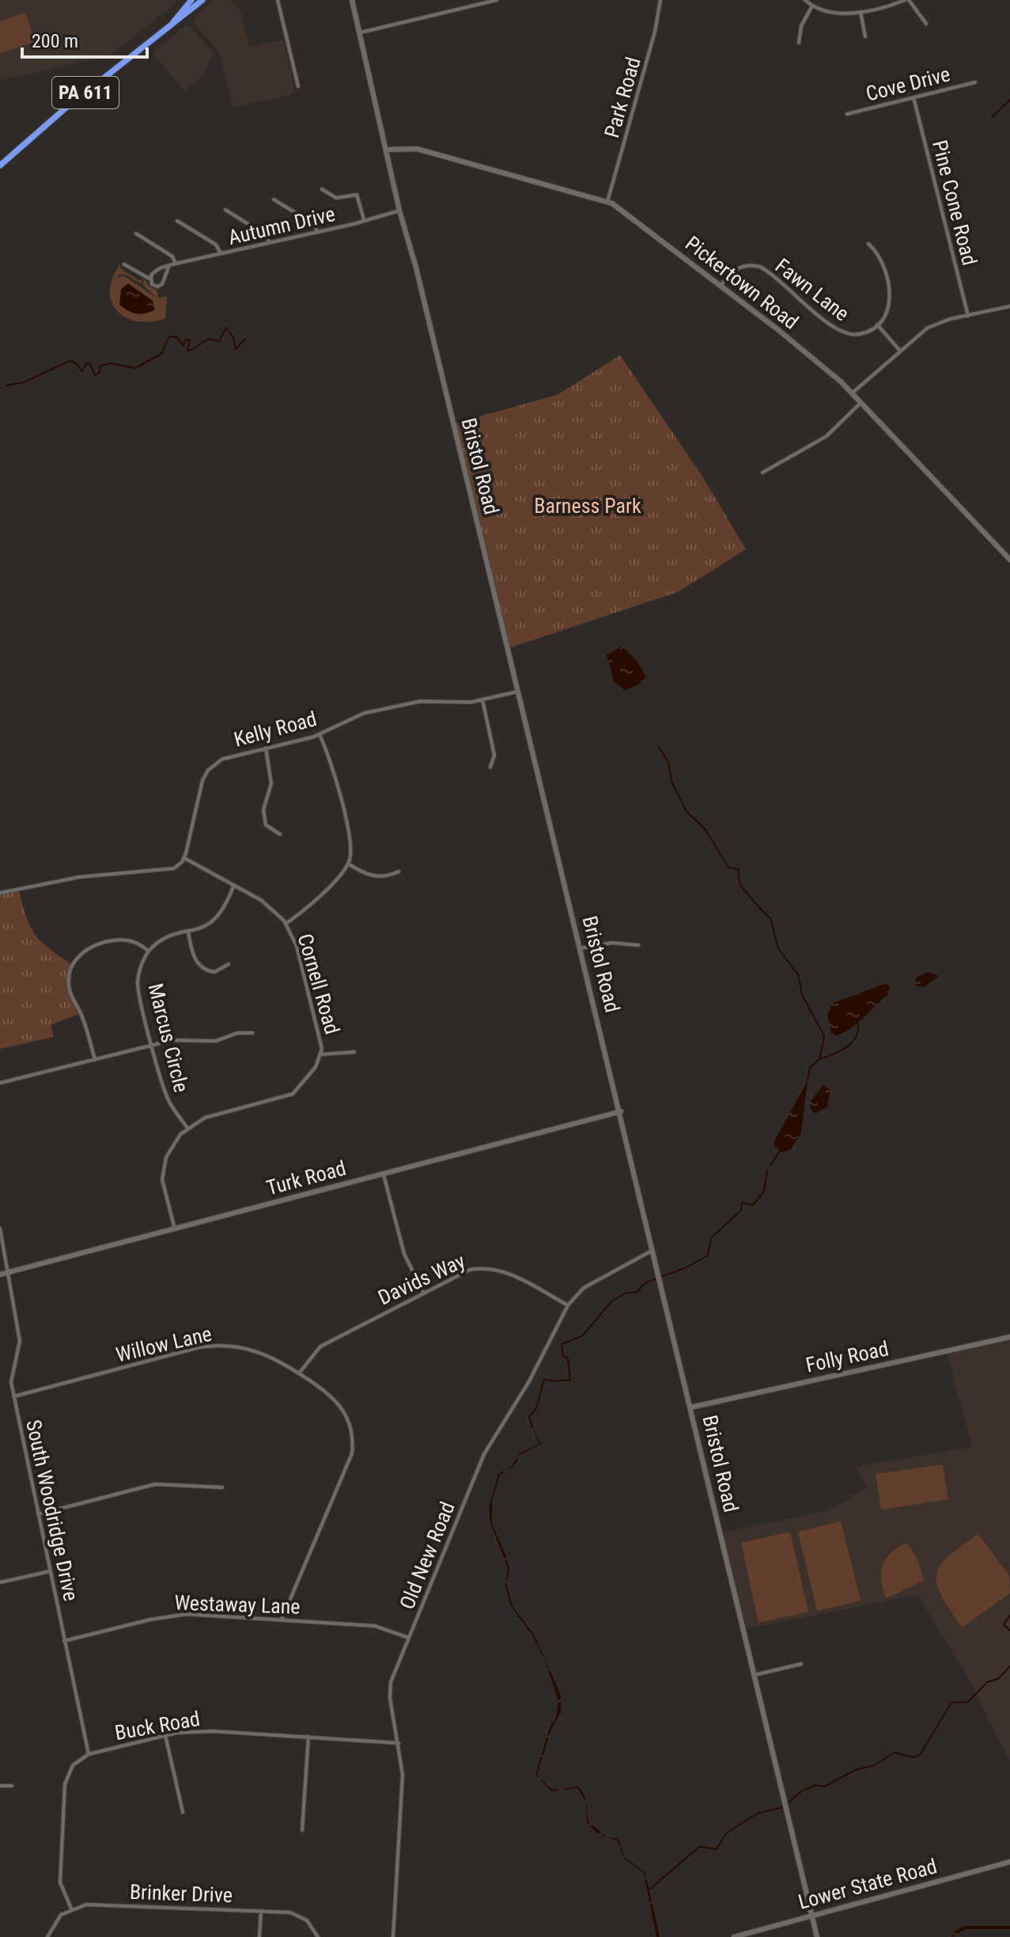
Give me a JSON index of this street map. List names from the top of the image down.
{
  "streets": {
    "highway": ["PA 611"],
    "main road": [
      "Pickertown Road",
      "Bristol Road",
      "Turk Road",
      "Folly Road",
      "Lower State Road"
    ],
    "street": [
      "Cove Drive",
      "Park Road",
      "Pine Cone Road",
      "Autumn Drive",
      "Fawn Lane",
      "Kelly Road",
      "Cornell Road",
      "Marcus Circle",
      "Davids Way",
      "Willow Lane",
      "South Woodridge Drive",
      "Old New Road",
      "Westaway Lane",
      "Buck Road",
      "Brinker Drive"
    ]
  },
  "crossings": [
    ["Cove Drive", "Pine Cone Road"],
    ["Park Road", "Pickertown Road"],
    ["Autumn Drive", "Bristol Road"],
    ["Pickertown Road", "Fawn Lane"],
    ["Pickertown Road", "Bristol Road"],
    ["Bristol Road", "Kelly Road"],
    ["Bristol Road", "Turk Road"],
    ["Bristol Road", "Folly Road"],
    ["Bristol Road", "Old New Road"],
    ["Bristol Road", "Lower State Road"],
    ["Kelly Road", "Cornell Road"],
    ["Cornell Road", "Marcus Circle"],
    ["Cornell Road", "Turk Road"],
    ["Turk Road", "South Woodridge Drive"],
    ["Davids Way", "Willow Lane"],
    ["Davids Way", "Old New Road"],
    ["Willow Lane", "South Woodridge Drive"],
    ["Willow Lane", "Westaway Lane"],
    ["South Woodridge Drive", "Westaway Lane"],
    ["South Woodridge Drive", "Buck Road"],
    ["Old New Road", "Westaway Lane"],
    ["Old New Road", "Buck Road"],
    ["Buck Road", "Brinker Drive"]
  ],
  "parks": ["Barness Park"],
  "scale_bar": "200 m"
}
